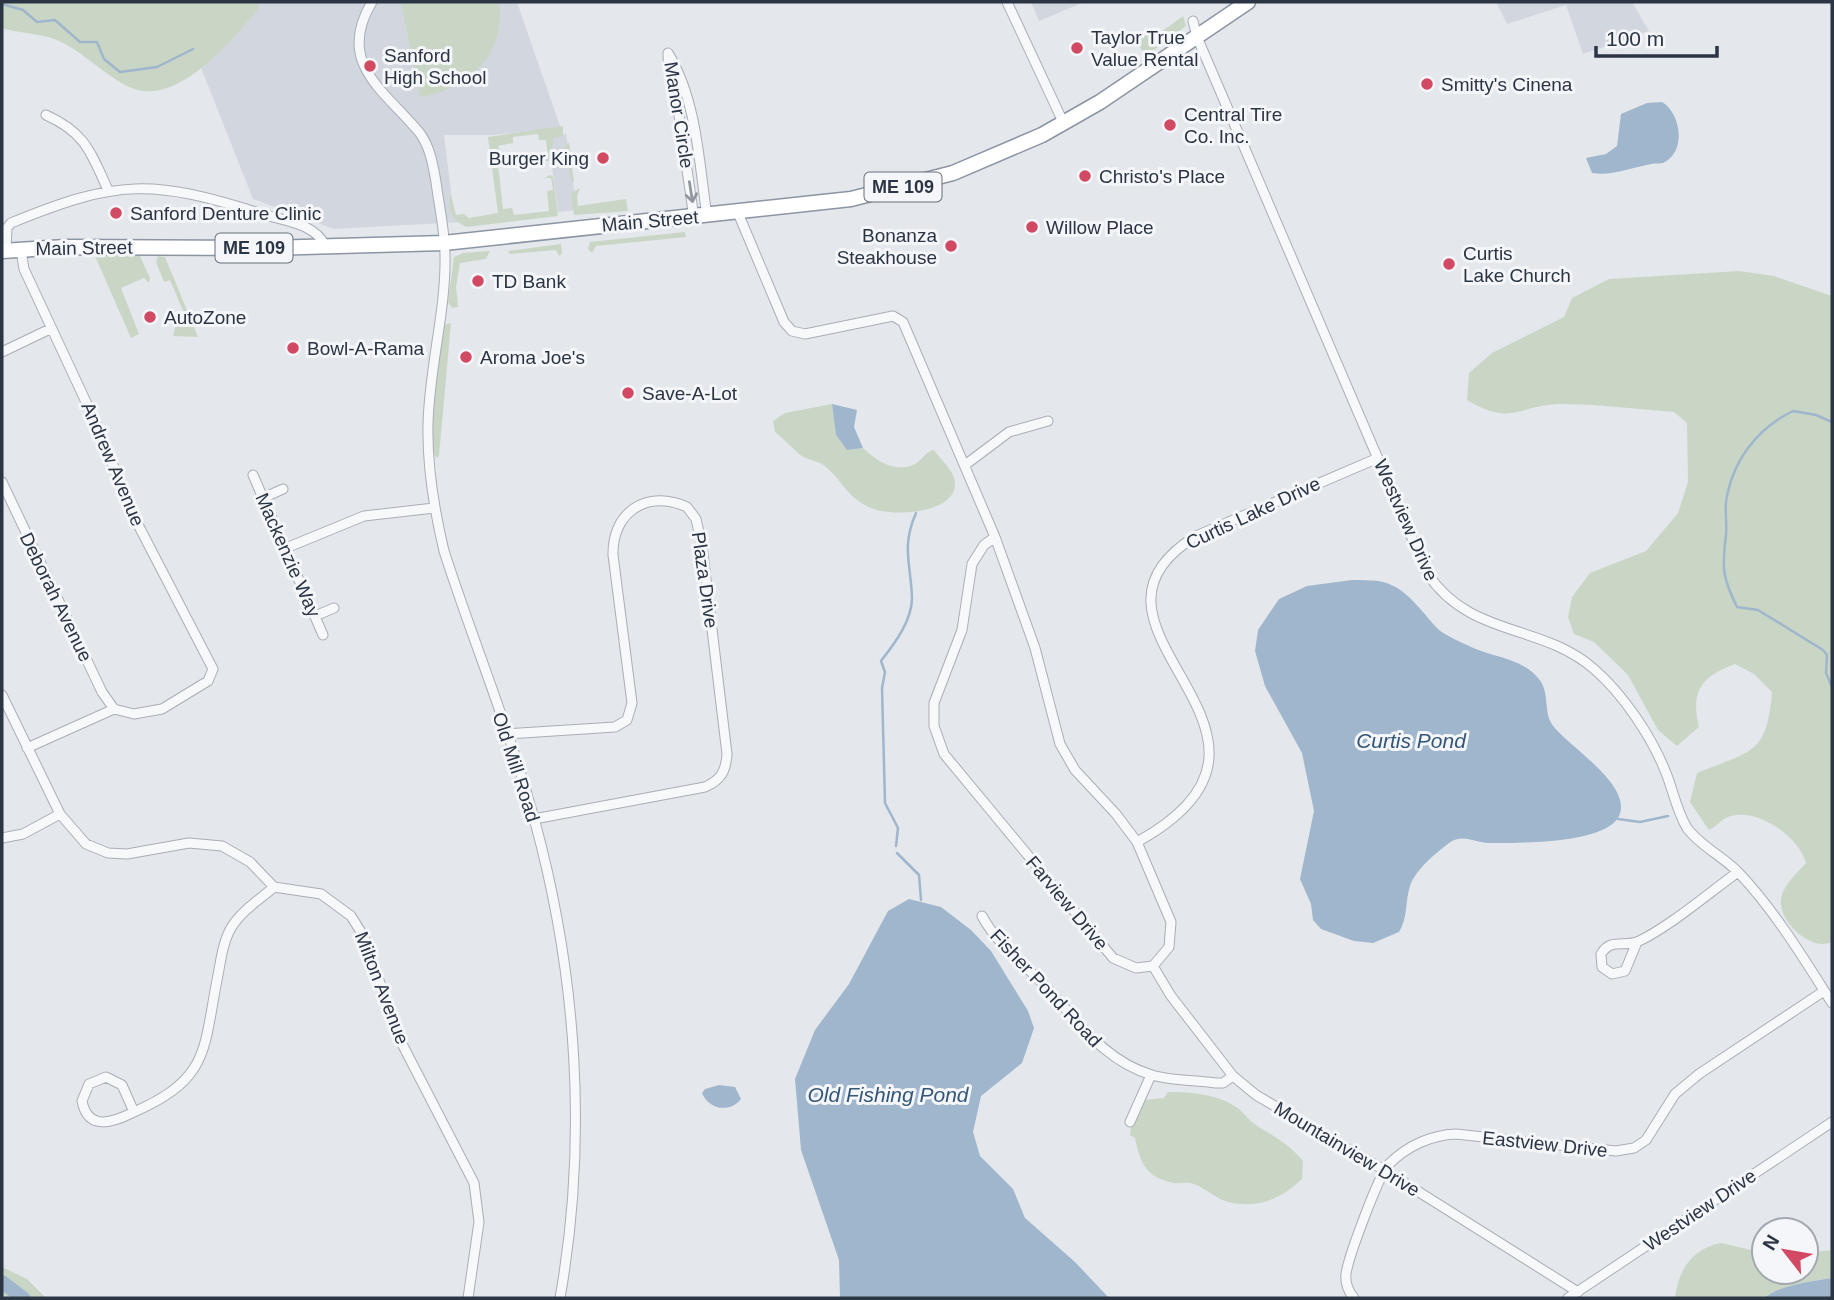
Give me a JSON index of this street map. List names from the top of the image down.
{
  "streets": {
    "highway": ["ME 109", "Main Street"],
    "street": [
      "Manor Circle",
      "Andrew Avenue",
      "Curtis Lake Drive",
      "Westview Drive",
      "Mackenzie Way",
      "Plaza Drive",
      "Deborah Avenue",
      "Old Mill Road",
      "Farview Drive",
      "Milton Avenue",
      "Fisher Pond Road",
      "Eastview Drive",
      "Mountainview Drive"
    ]
  },
  "crossings": [
    ["Manor Circle", "Main Street"],
    ["Main Street", "Andrew Avenue"],
    ["Main Street", "Westview Drive"],
    ["Main Street", "Old Mill Road"],
    ["Andrew Avenue", "Deborah Avenue"],
    ["Curtis Lake Drive", "Westview Drive"],
    ["Westview Drive", "Eastview Drive"],
    ["Westview Drive", "Mountainview Drive"],
    ["Plaza Drive", "Old Mill Road"],
    ["Farview Drive", "Mountainview Drive"],
    ["Fisher Pond Road", "Mountainview Drive"],
    ["Eastview Drive", "Mountainview Drive"]
  ],
  "water": ["Curtis Pond", "Old Fishing Pond"],
  "places": [
    "Taylor True Value Rental",
    "Sanford High School",
    "Smitty's Cinena",
    "Central Tire Co. Inc.",
    "Burger King",
    "Christo's Place",
    "Sanford Denture Clinic",
    "Willow Place",
    "Bonanza Steakhouse",
    "Curtis Lake Church",
    "TD Bank",
    "AutoZone",
    "Bowl-A-Rama",
    "Aroma Joe's",
    "Save-A-Lot"
  ],
  "scale_bar": "100 m",
  "north": "top left"
}
